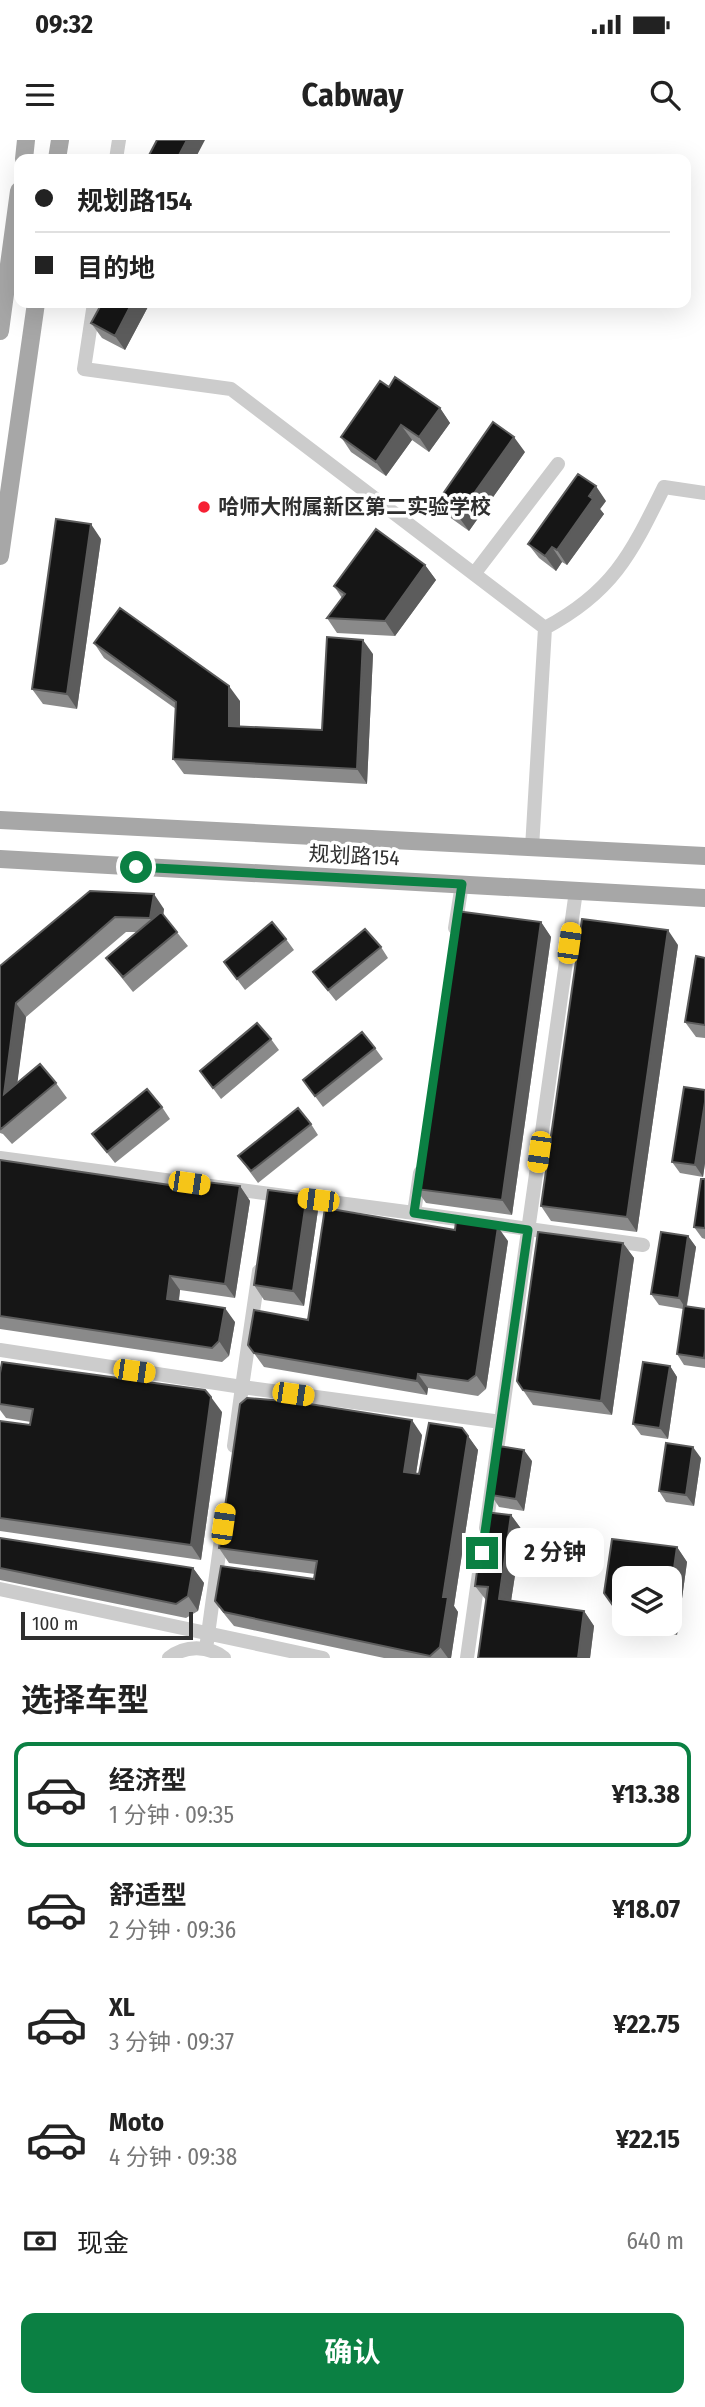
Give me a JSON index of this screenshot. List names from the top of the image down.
{
  "streets": {
    "main road": ["规划路154"]
  },
  "places": ["哈师大附属新区第二实验学校"],
  "scale_bar": "100 m",
  "page": {
    "status": "09:32",
    "header": "Cabway",
    "banner": ["规划路154", "目的地"],
    "bubble": "2 分钟",
    "scale": "100 m",
    "heading": "选择车型",
    "list": [
      {
        "name": "经济型",
        "note": "1 分钟 · 09:35",
        "value": "¥13.38"
      },
      {
        "name": "舒适型",
        "note": "2 分钟 · 09:36",
        "value": "¥18.07"
      },
      {
        "name": "XL",
        "note": "3 分钟 · 09:37",
        "value": "¥22.75"
      },
      {
        "name": "Moto",
        "note": "4 分钟 · 09:38",
        "value": "¥22.15"
      }
    ],
    "pay": ["现金", "640 m"],
    "buttons": "确认"
  }
}
